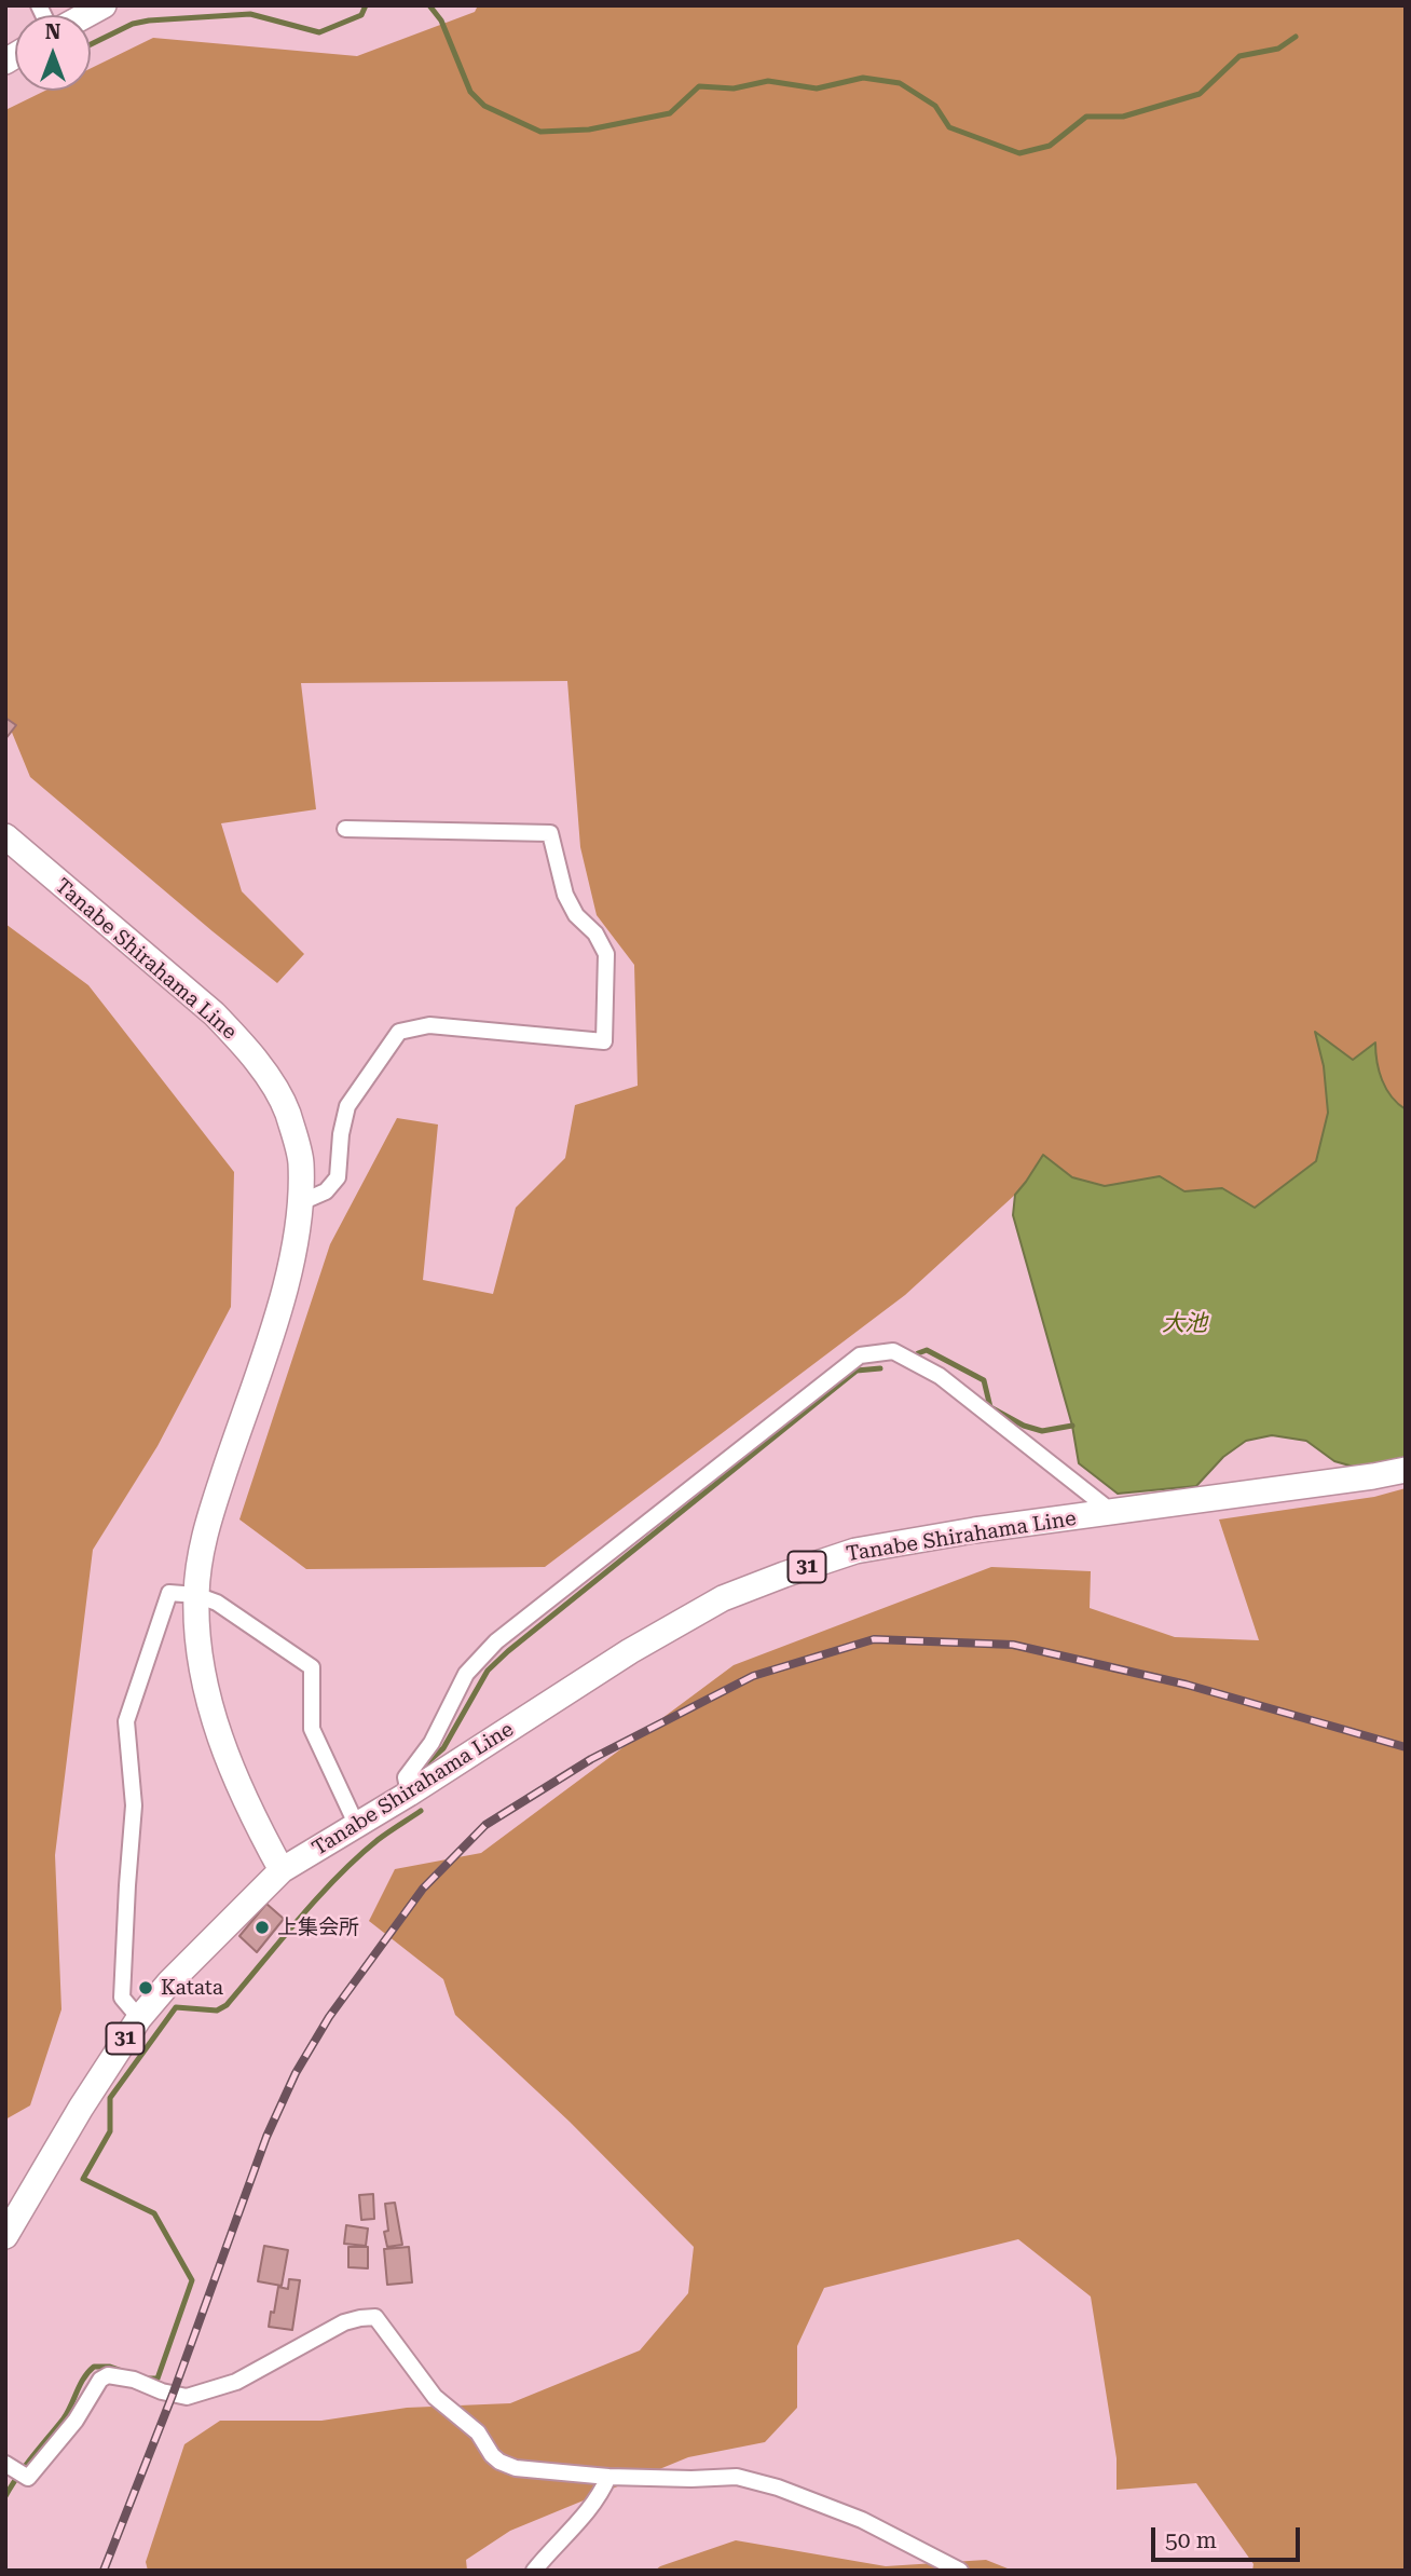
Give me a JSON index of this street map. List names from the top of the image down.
{
  "streets": {
    "main road": ["Tanabe Shirahama Line", "31"]
  },
  "water": ["大池"],
  "places": ["上集会所", "Katata"],
  "scale_bar": "50 m",
  "north": "top"
}
